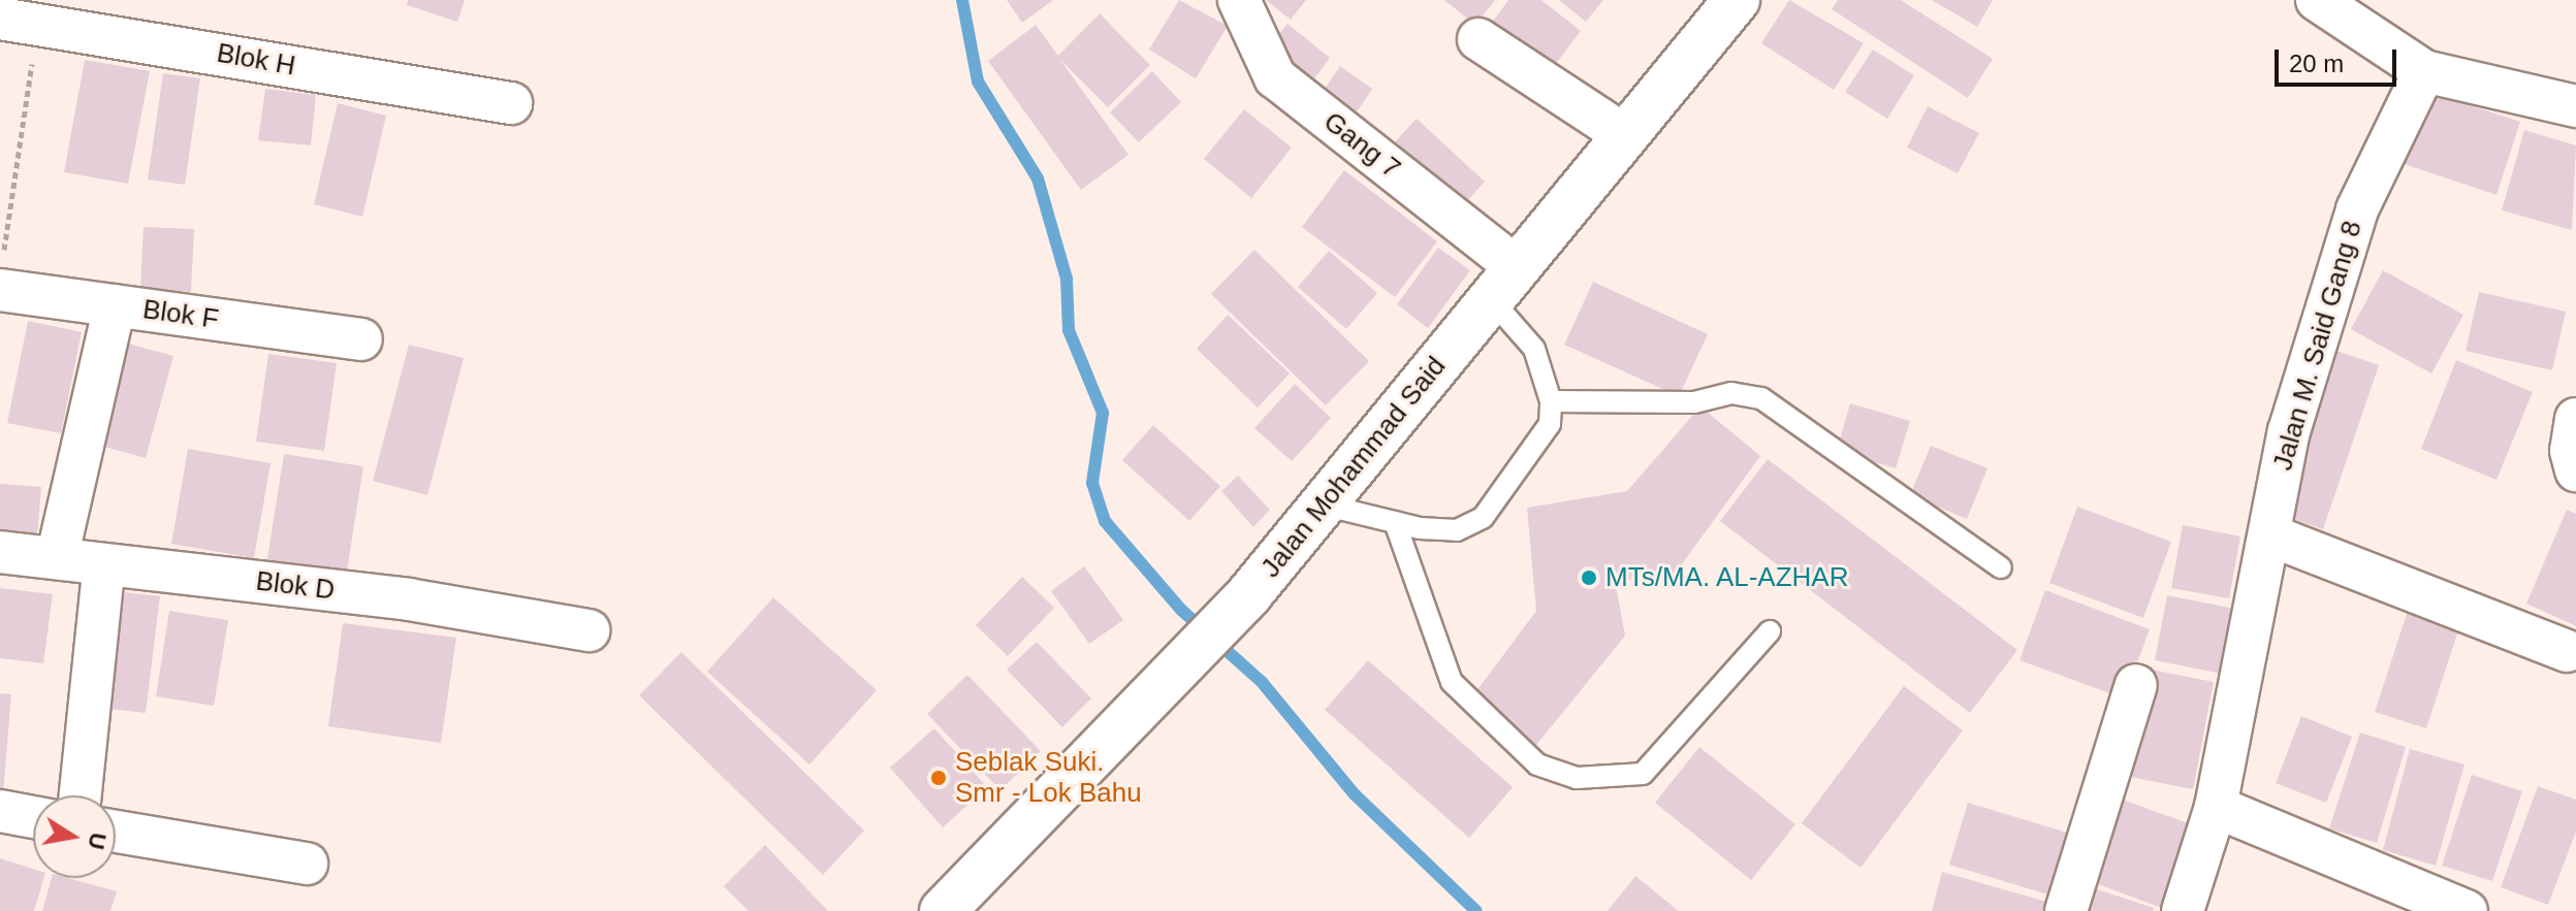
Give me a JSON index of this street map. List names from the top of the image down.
{
  "streets": {
    "street": [
      "Blok H",
      "Gang 7",
      "Blok F",
      "Jalan M. Said Gang 8",
      "Jalan Mohammad Said",
      "Blok D"
    ]
  },
  "crossings": [
    ["Gang 7", "Jalan Mohammad Said"]
  ],
  "places": ["MTs/MA. AL-AZHAR", "Seblak Suki. Smr - Lok Bahu"],
  "scale_bar": "20 m",
  "north": "right"
}
